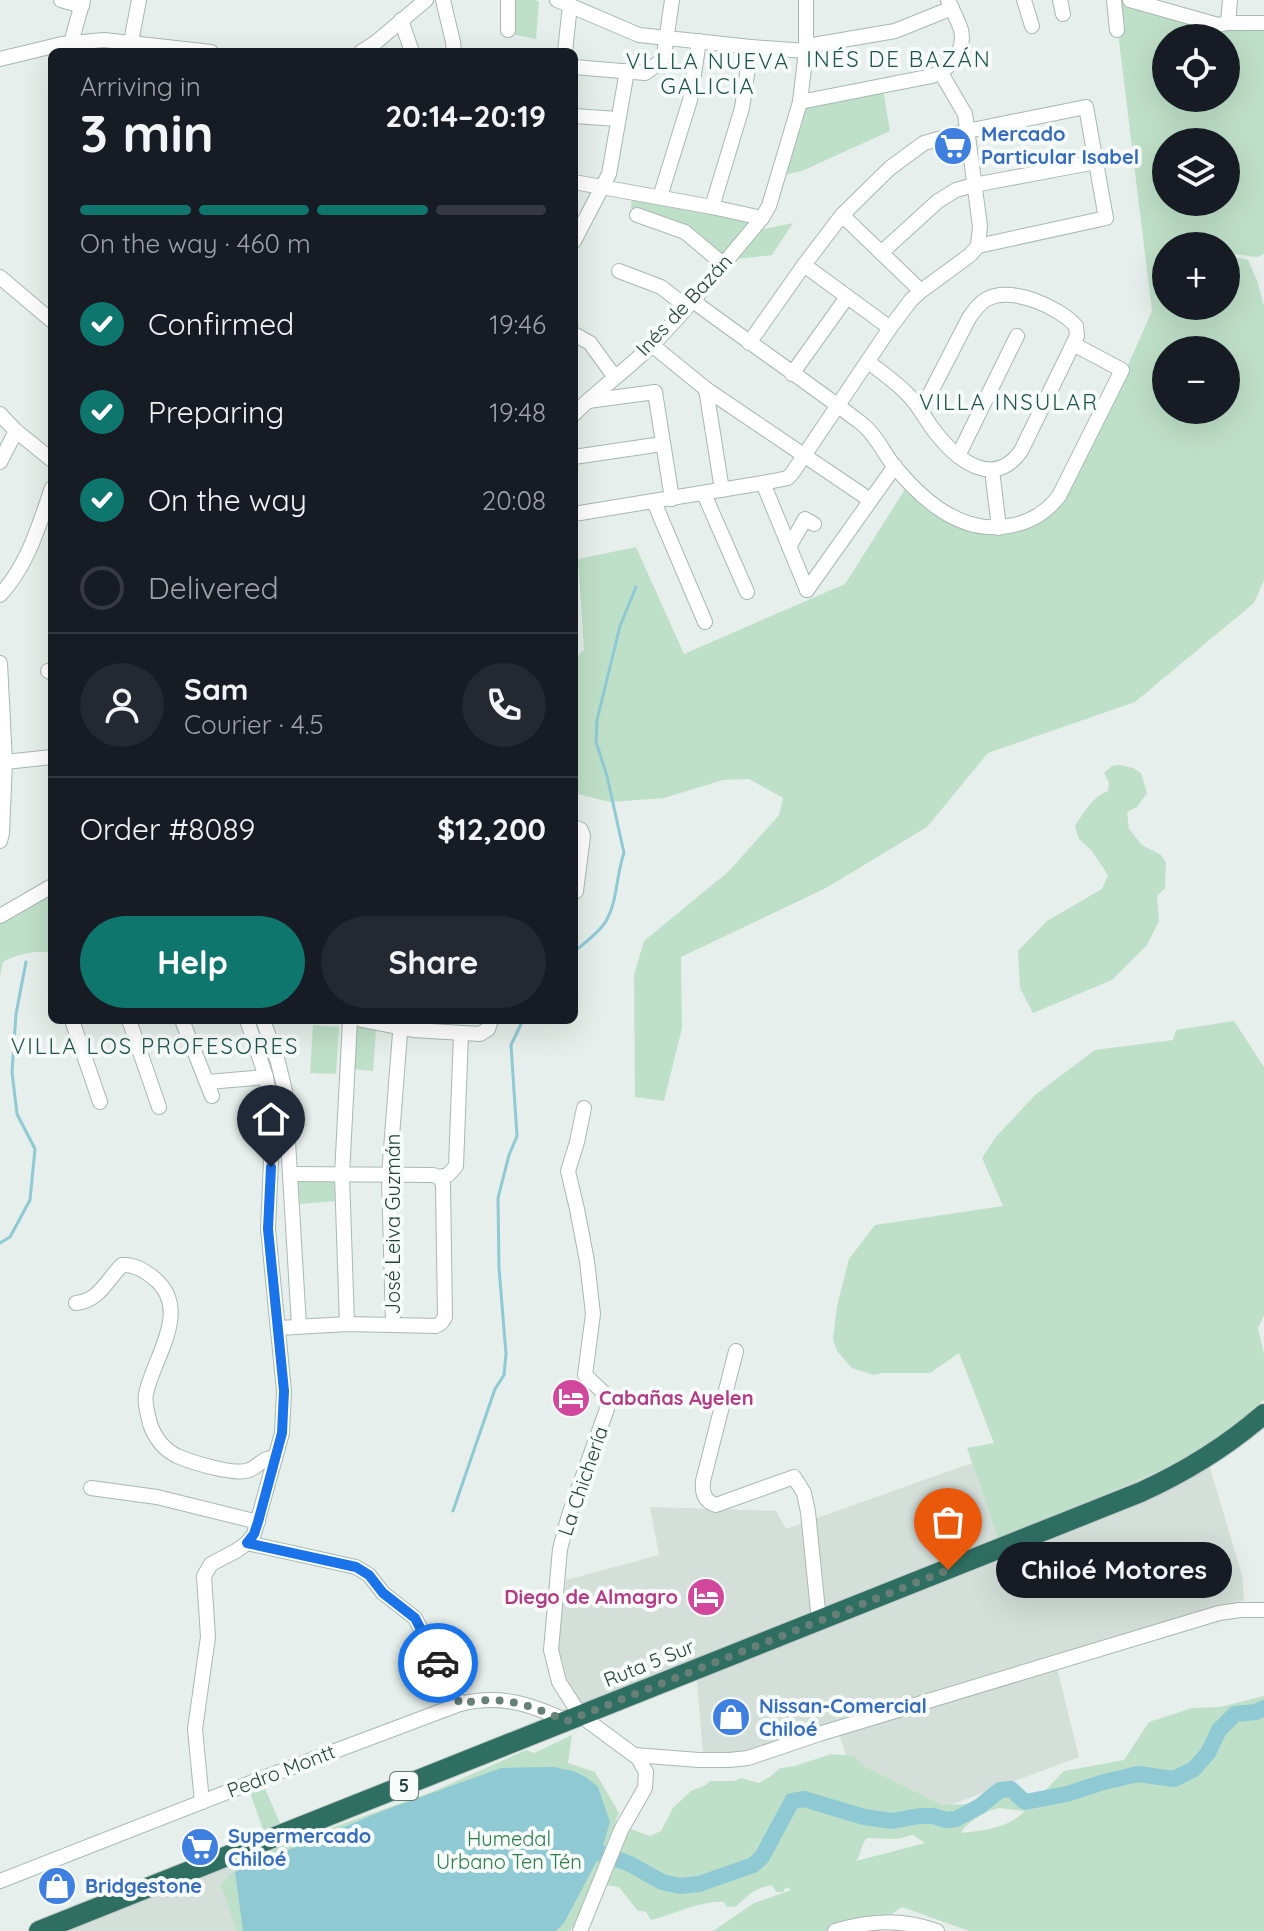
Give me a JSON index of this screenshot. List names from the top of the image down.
{
  "streets": {
    "highway": ["Ruta 5 Sur", "5"],
    "street": [
      "Inés de Bazán",
      "José Leiva Guzmán",
      "La Chichería",
      "Pedro Montt"
    ]
  },
  "crossings": [
    ["La Chichería", "Ruta 5 Sur"],
    ["La Chichería", "Pedro Montt"],
    ["Ruta 5 Sur", "Pedro Montt"]
  ],
  "districts": [
    "INÉS DE BAZÁN",
    "VLLLA NUEVA GALICIA",
    "VILLA INSULAR",
    "VILLA LOS PROFESORES"
  ],
  "parks": ["Humedal Urbano Ten Tén"],
  "places": {
    "supermarket": ["Mercado Particular Isabel", "Supermercado Chiloé"],
    "hotel": ["Cabañas Ayelen", "Diego de Almagro"],
    "other": ["Chiloé Motores"],
    "shop": ["Nissan-Comercial Chiloé", "Bridgestone"]
  },
  "page": {
    "map_buttons": ["+", "−"],
    "heading": ["3 min", "Arriving in", "20:14–20:19"],
    "panel": [
      "Sam",
      "Courier · 4.5",
      "Order #8089",
      "$12,200"
    ],
    "bar": "On the way · 460 m",
    "list": [
      ["Confirmed", "19:46"],
      ["Preparing", "19:48"],
      ["On the way", "20:08"],
      "Delivered"
    ],
    "buttons": ["Help", "Share"],
    "bubble": "Chiloé Motores"
  }
}
